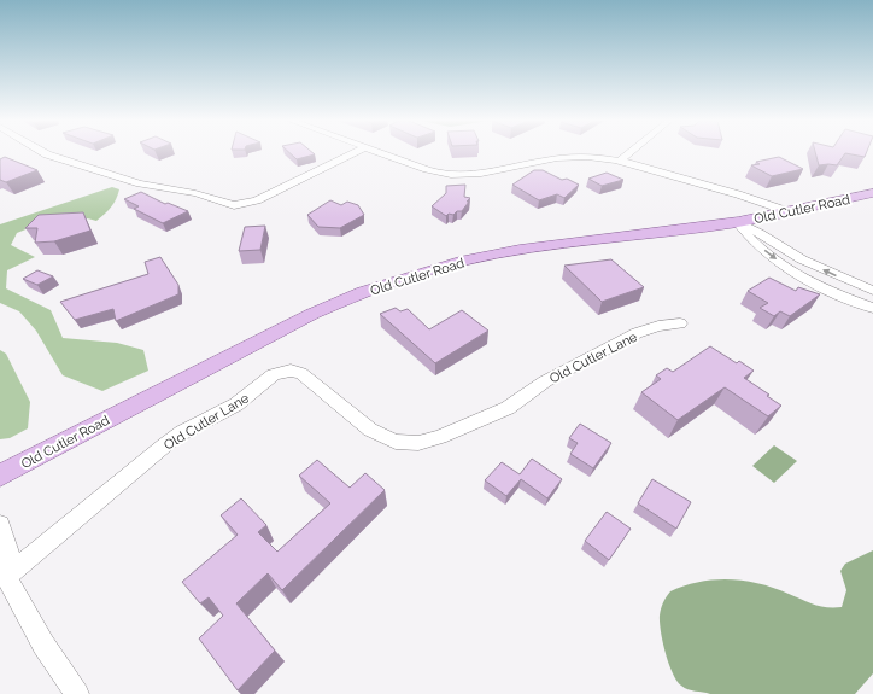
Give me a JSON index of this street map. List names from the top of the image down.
{
  "streets": {
    "main road": ["Old Cutler Road"],
    "street": ["Old Cutler Lane"]
  }
}
